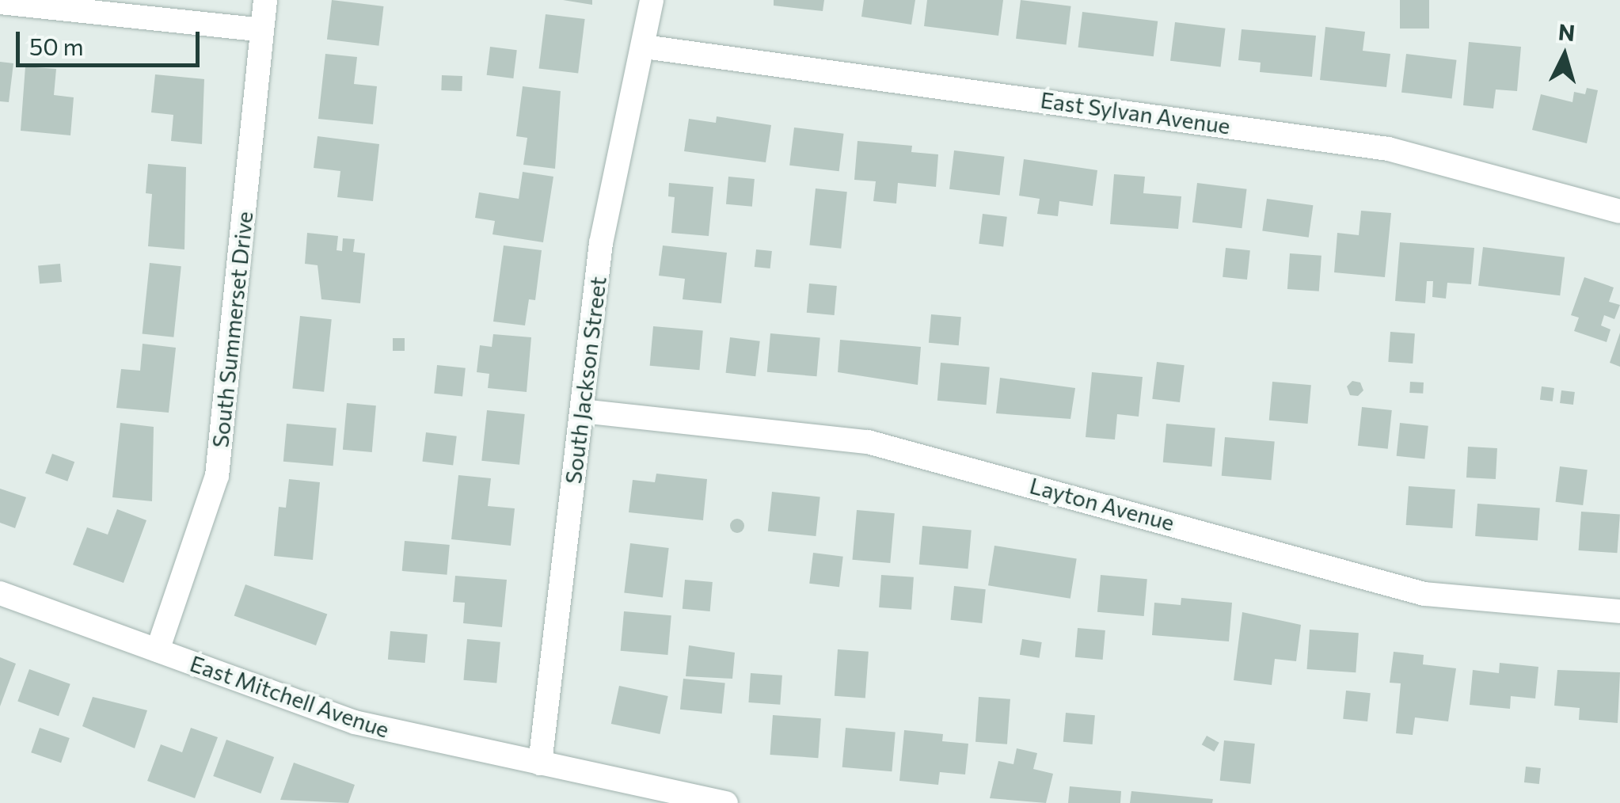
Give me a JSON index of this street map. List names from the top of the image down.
{
  "streets": {
    "street": [
      "East Sylvan Avenue",
      "South Summerset Drive",
      "South Jackson Street",
      "Layton Avenue",
      "East Mitchell Avenue"
    ]
  },
  "crossings": [
    ["East Sylvan Avenue", "South Jackson Street"],
    ["South Summerset Drive", "East Mitchell Avenue"],
    ["South Jackson Street", "Layton Avenue"],
    ["South Jackson Street", "East Mitchell Avenue"]
  ],
  "scale_bar": "50 m",
  "north": "top"
}
